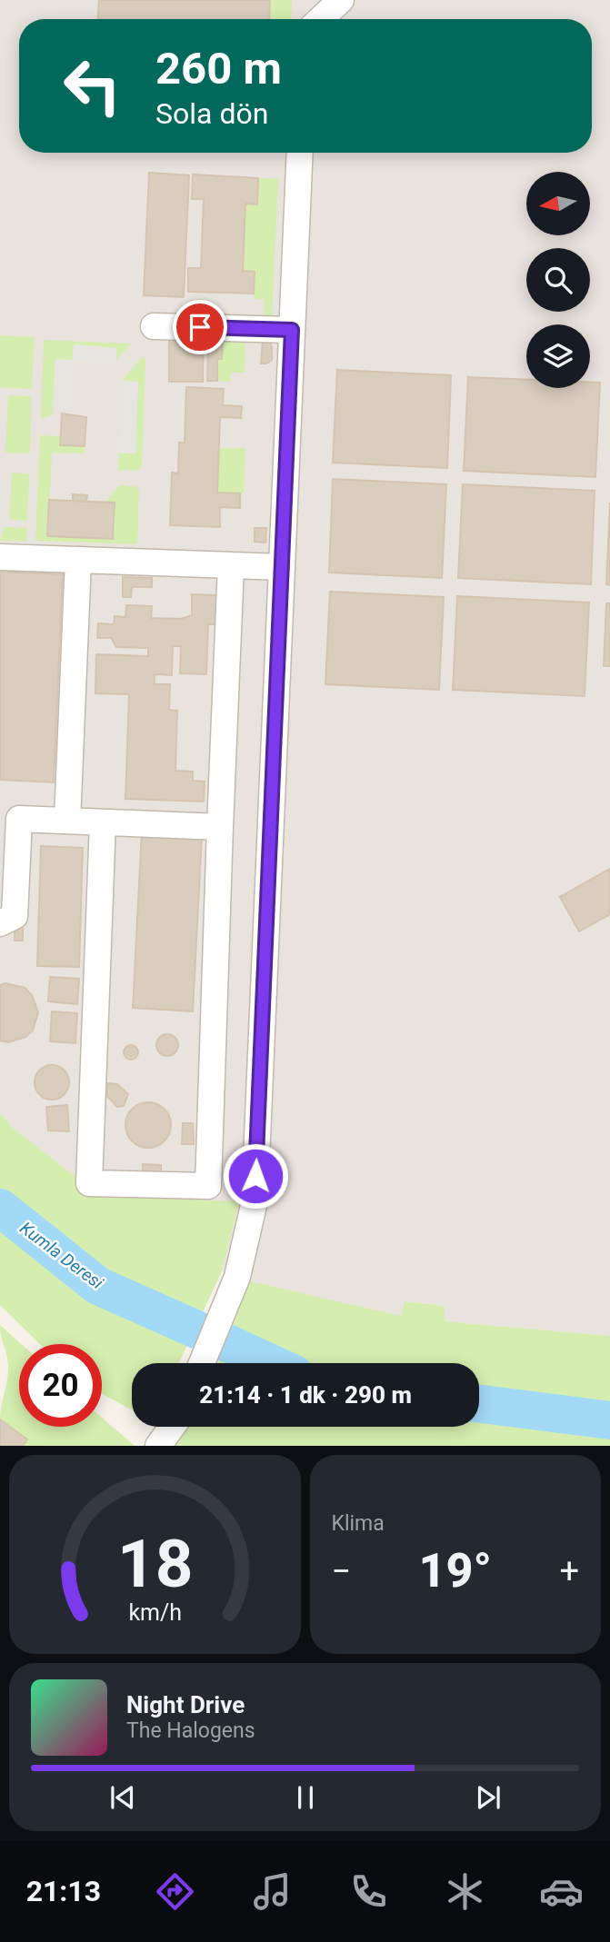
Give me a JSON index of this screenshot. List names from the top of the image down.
{
  "water": ["Kumla Deresi"],
  "north": "left",
  "page": {
    "turn": ["260 m", "Sola dön"],
    "limit": "20",
    "trip": "21:14 · 1 dk · 290 m",
    "tile": "Klima",
    "heat": ["−", "19°", "+"],
    "song": ["Night Drive", "The Halogens"],
    "tabs": "21:13",
    "gauge": ["18", "km/h"]
  }
}
